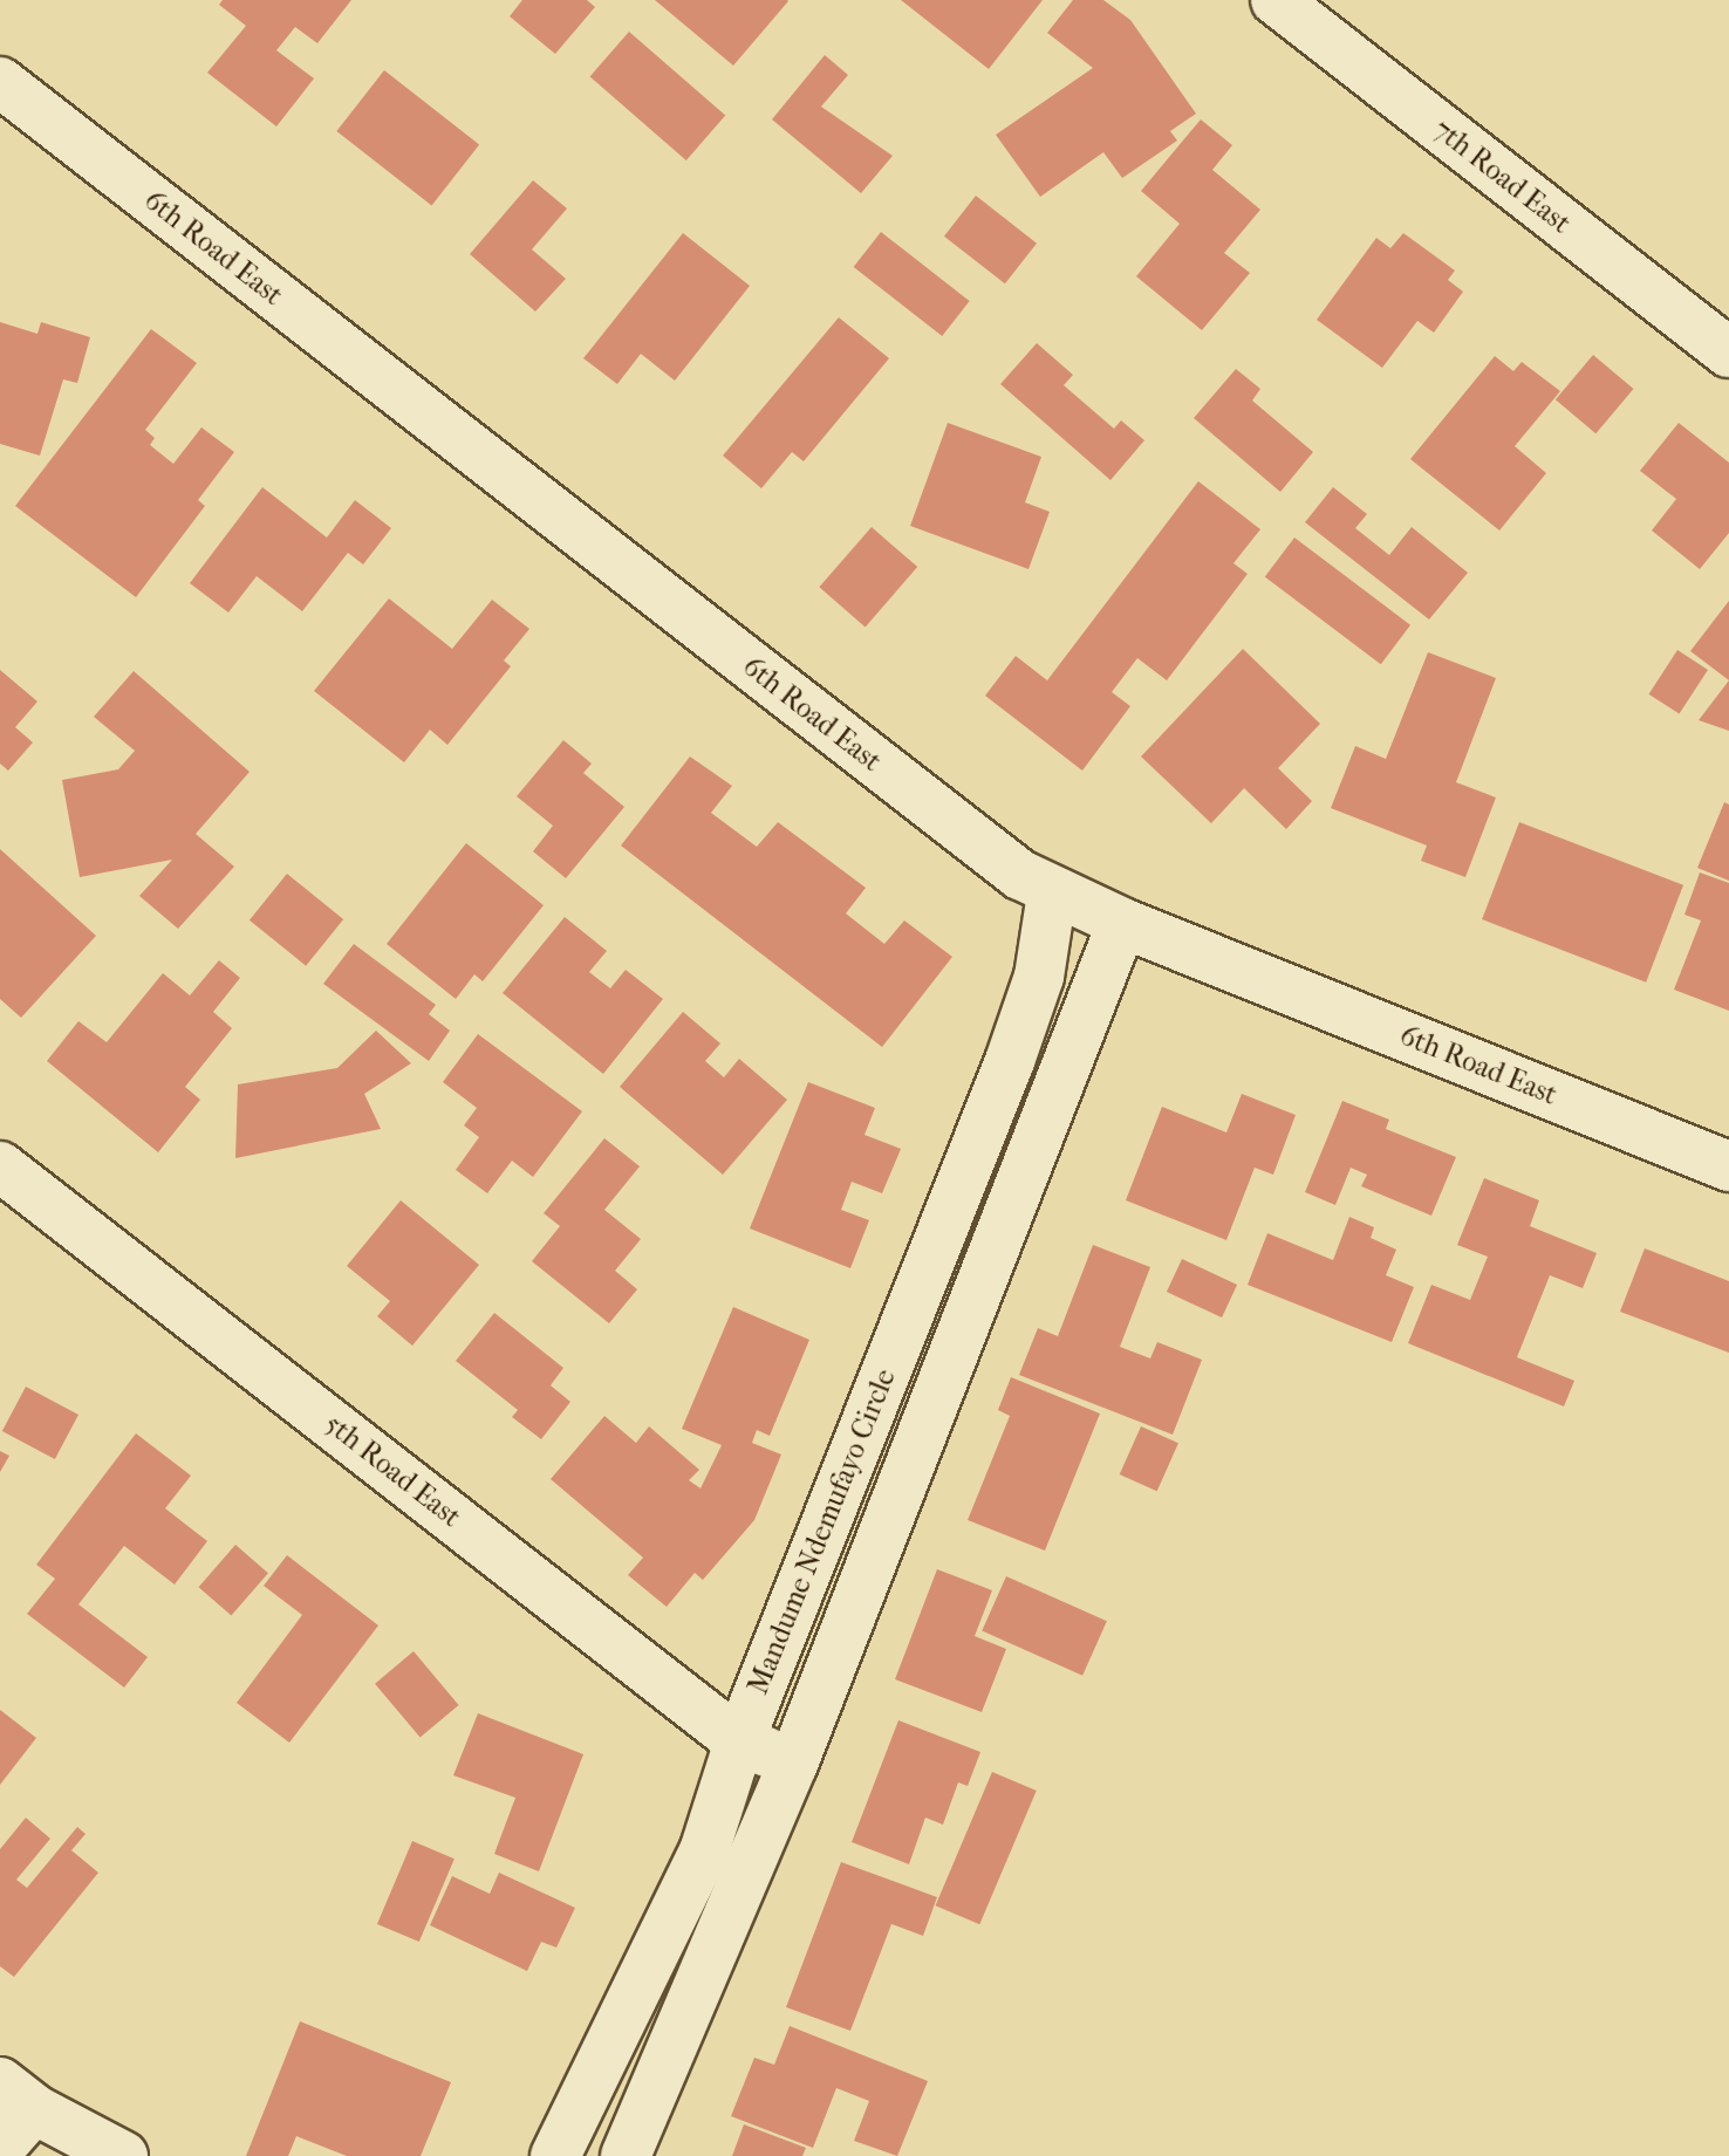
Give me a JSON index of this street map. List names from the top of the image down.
{
  "streets": {
    "street": [
      "7th Road East",
      "6th Road East",
      "5th Road East",
      "Mandume Ndemufayo Circle"
    ]
  },
  "crossings": [
    ["6th Road East", "Mandume Ndemufayo Circle"],
    ["5th Road East", "Mandume Ndemufayo Circle"]
  ]
}
